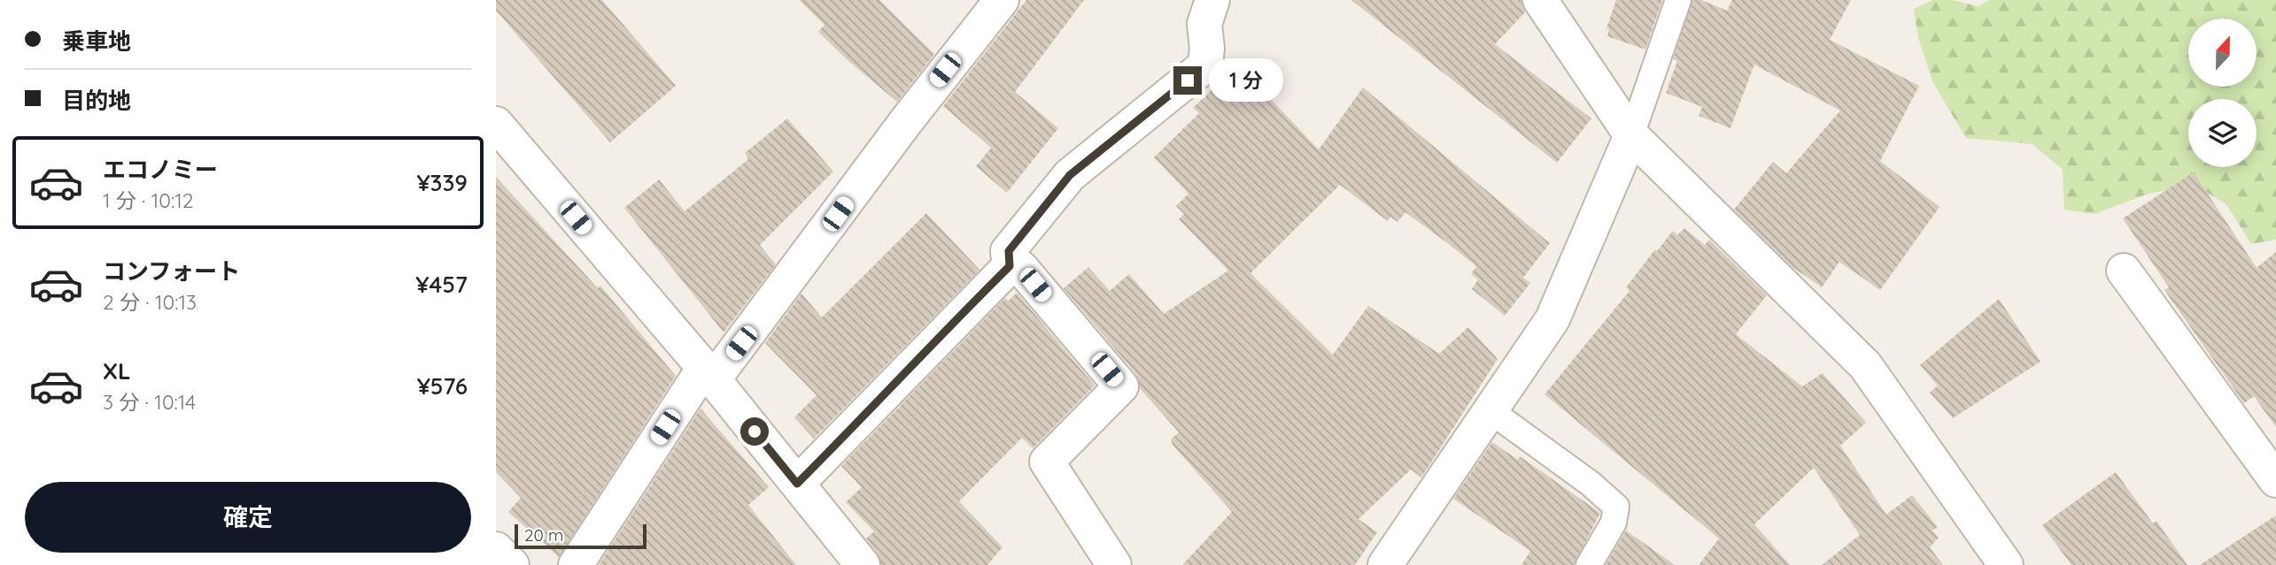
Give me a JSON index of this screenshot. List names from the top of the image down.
{
  "scale_bar": "20 m",
  "north": "top",
  "page": {
    "banner": ["乗車地", "目的地"],
    "bubble": "1 分",
    "list": [
      {
        "name": "エコノミー",
        "note": "1 分 · 10:12",
        "value": "¥339"
      },
      {
        "name": "コンフォート",
        "note": "2 分 · 10:13",
        "value": "¥457"
      },
      {
        "name": "XL",
        "note": "3 分 · 10:14",
        "value": "¥576"
      }
    ],
    "buttons": "確定",
    "scale": "20 m"
  }
}
